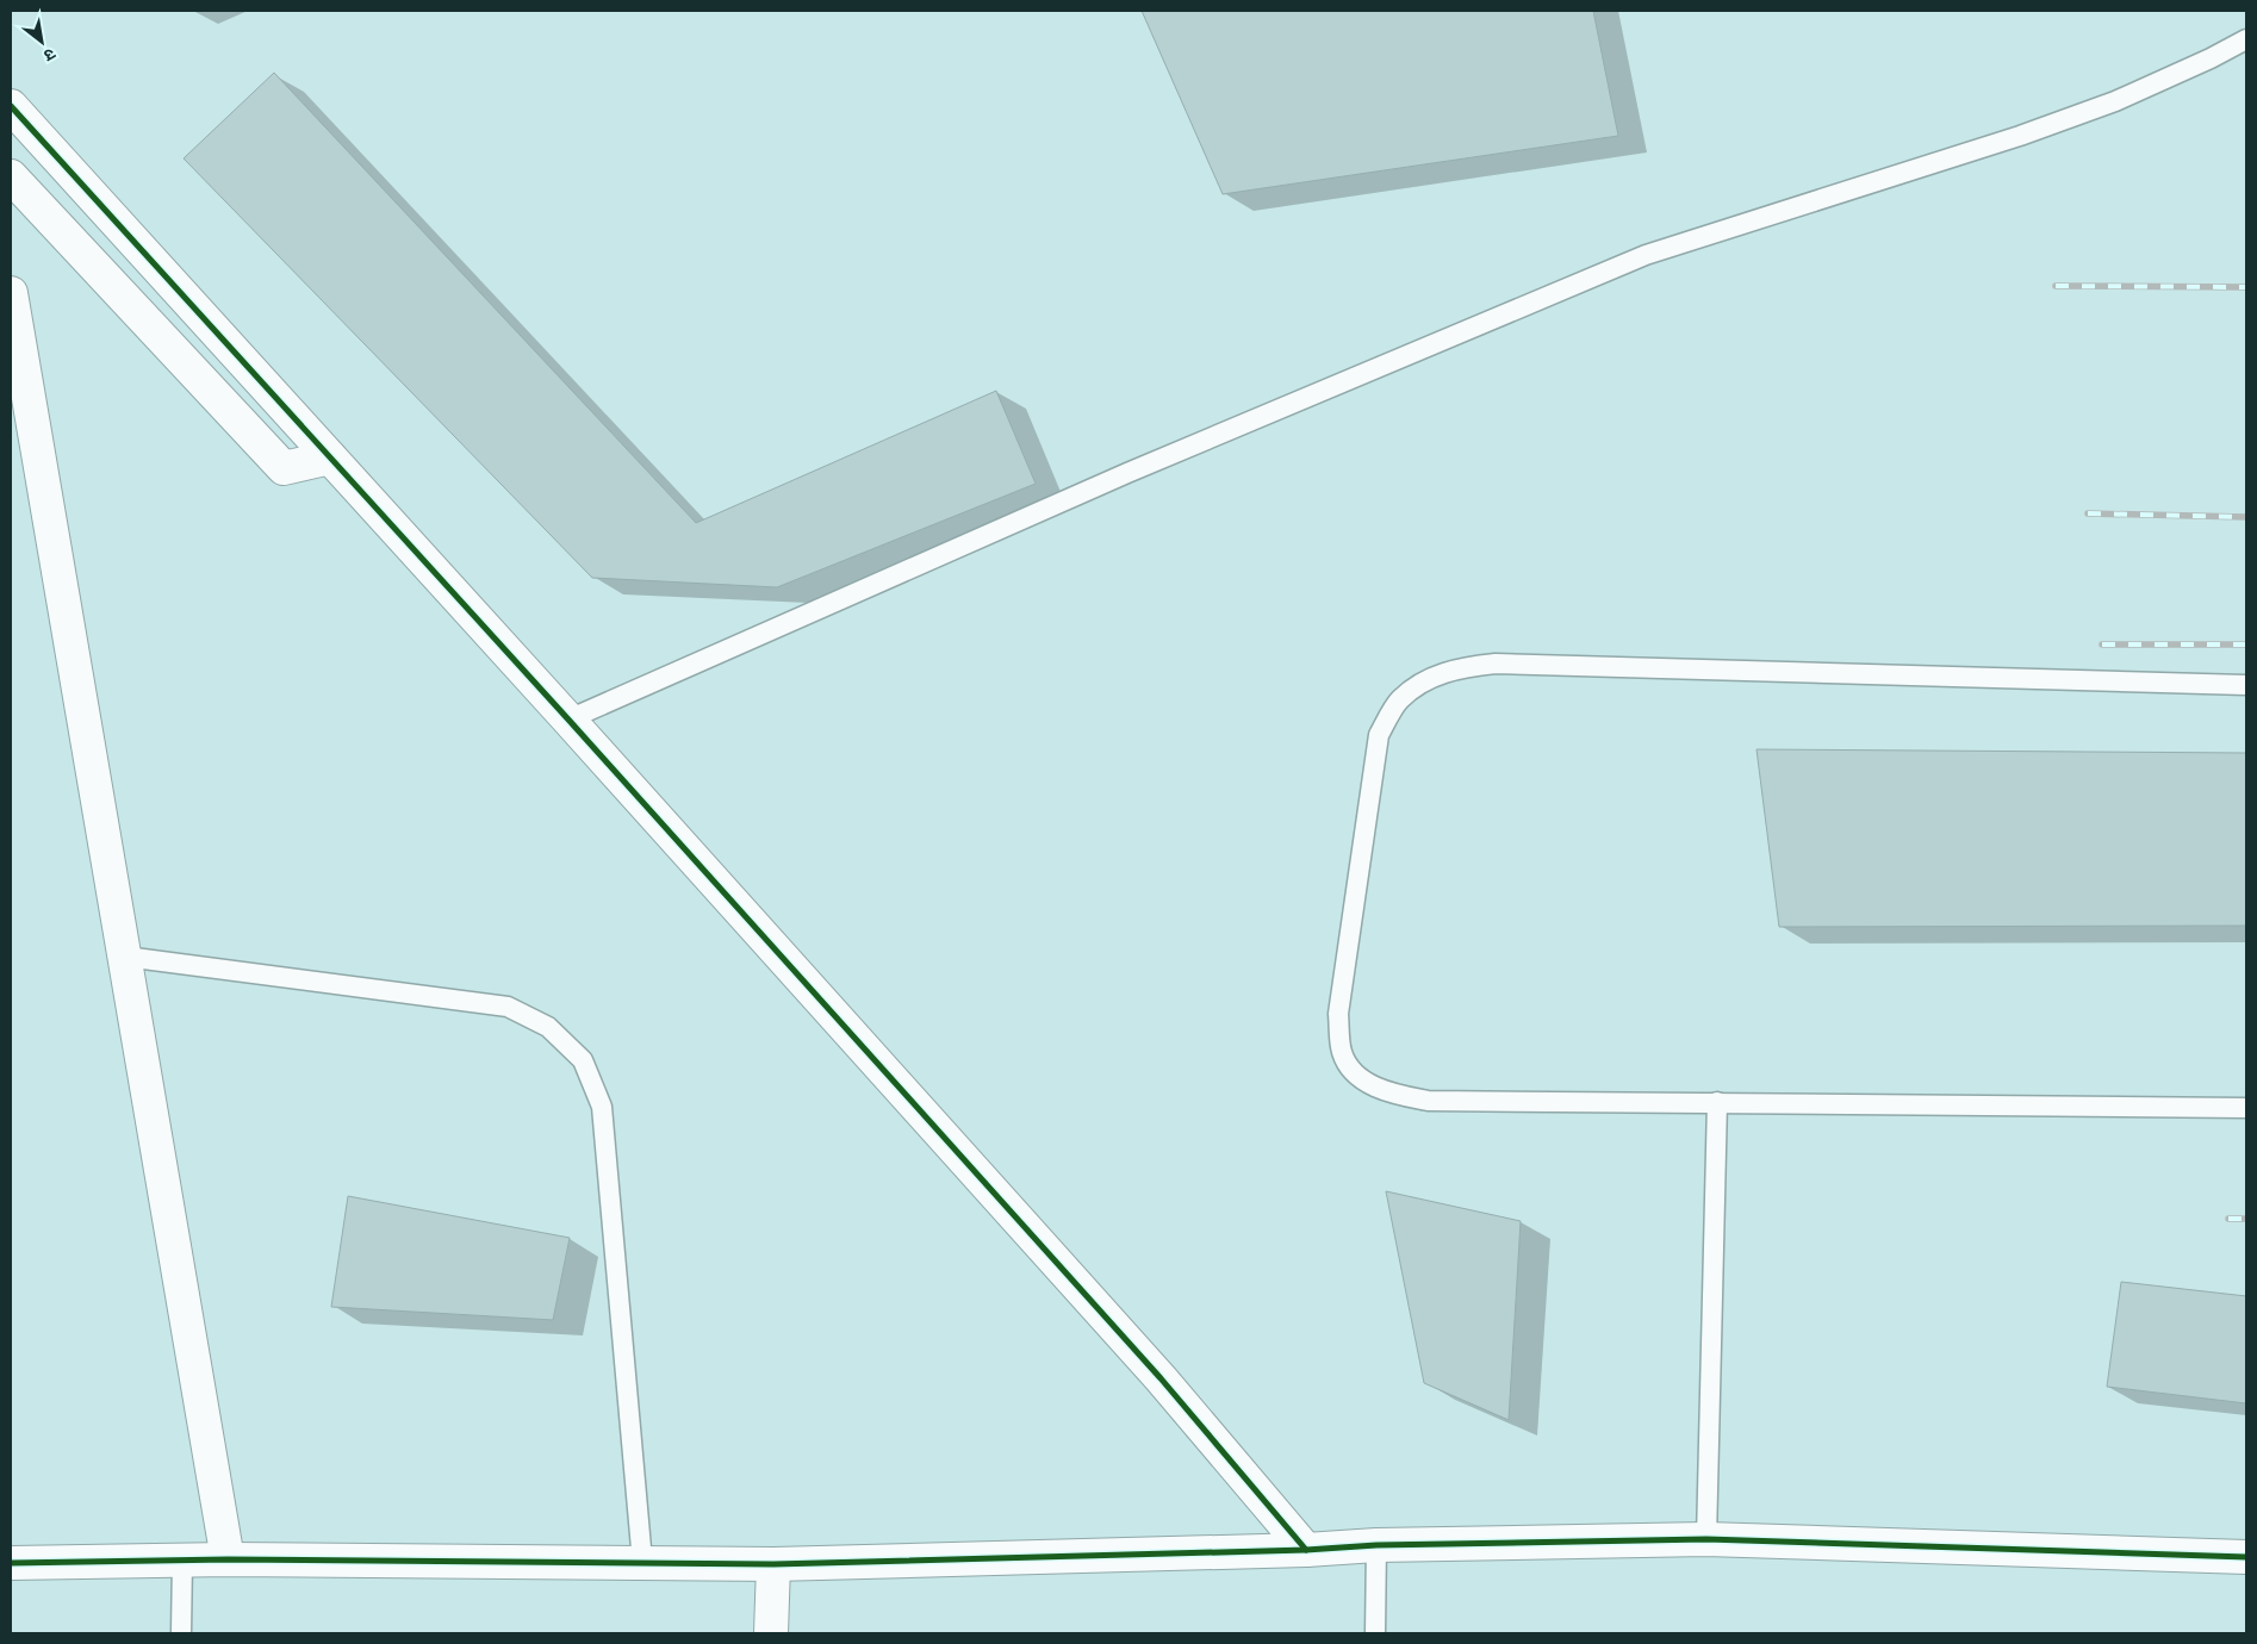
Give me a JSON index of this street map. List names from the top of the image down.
{
  "north": "bottom right"
}
